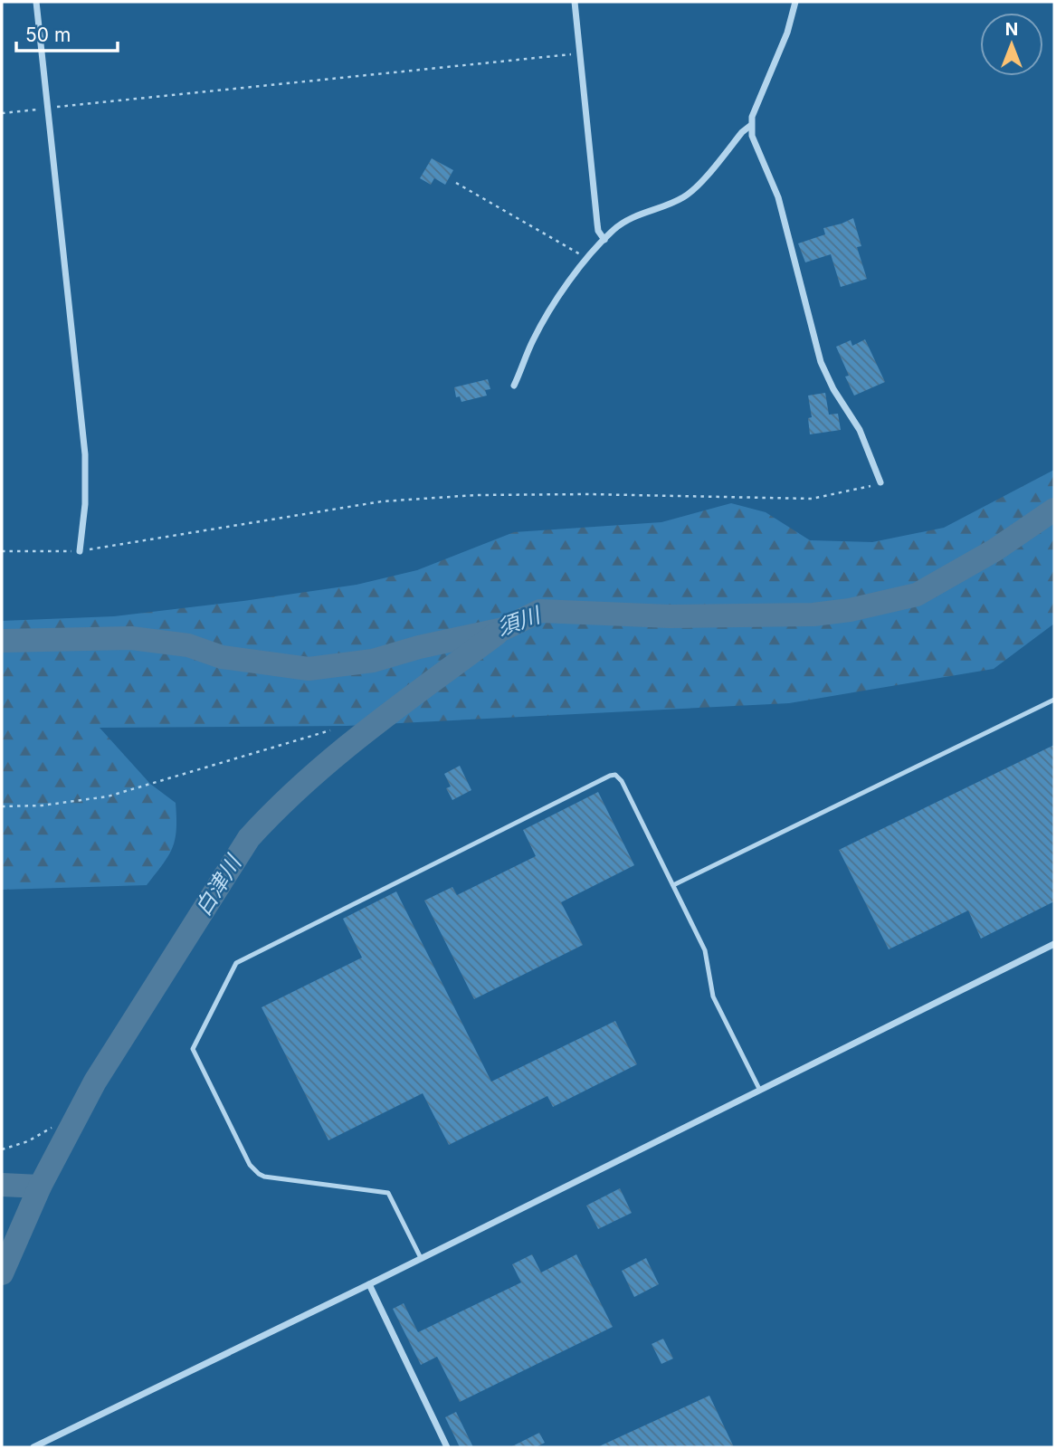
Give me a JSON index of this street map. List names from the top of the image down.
{
  "water": ["須川", "白津川"],
  "scale_bar": "50 m",
  "north": "top"
}
